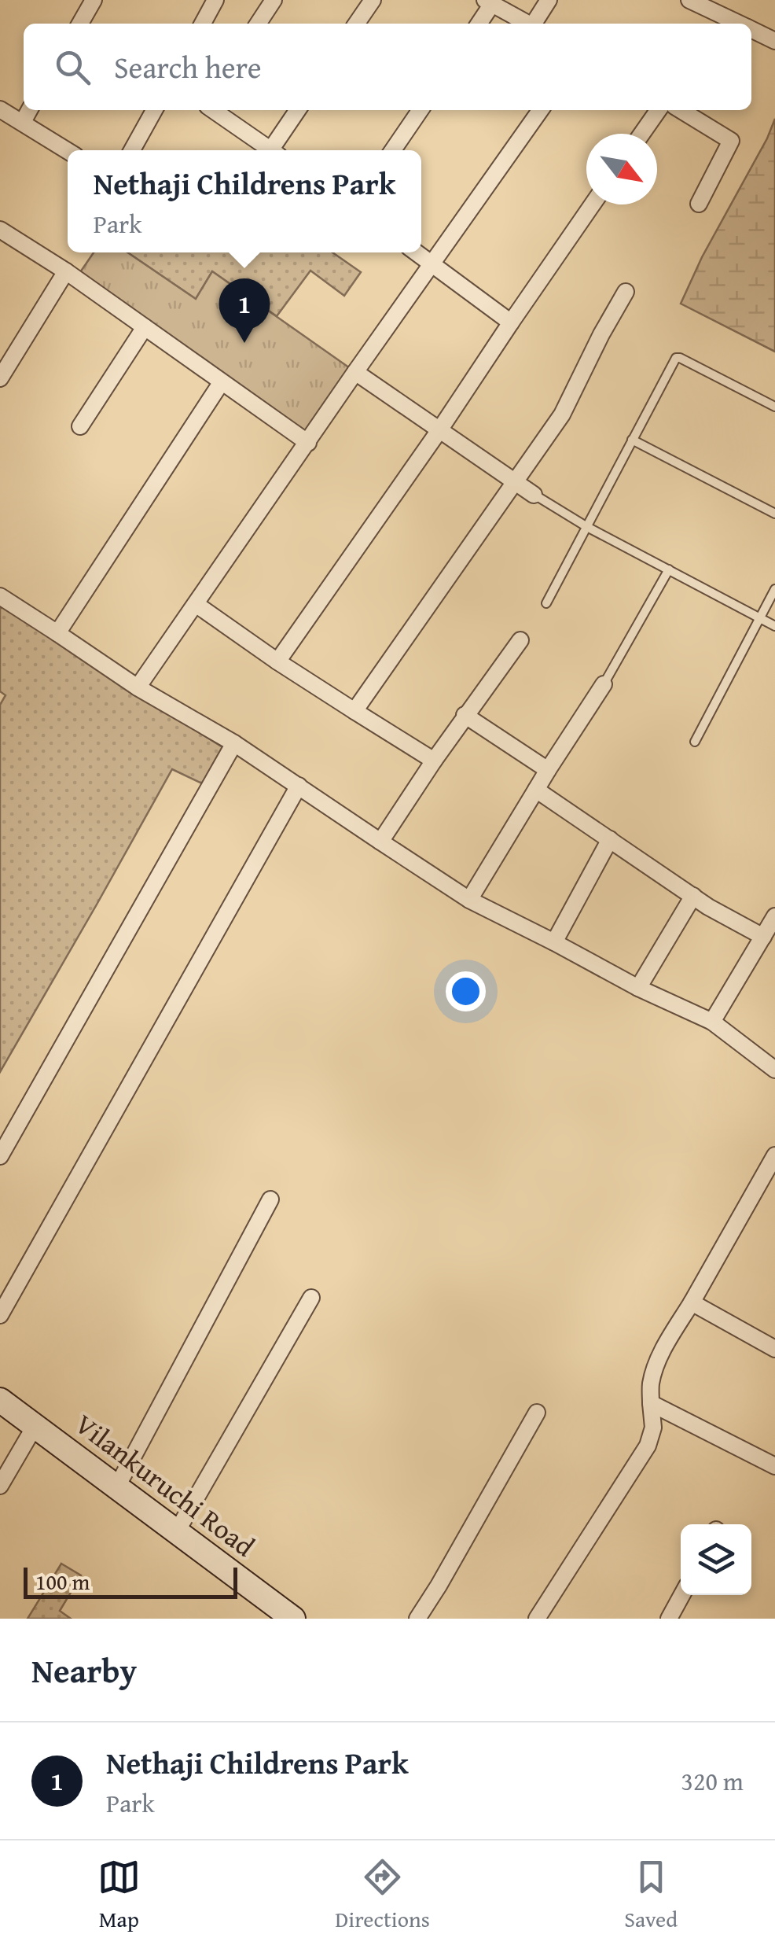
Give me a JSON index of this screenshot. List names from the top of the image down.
{
  "streets": {
    "main road": ["Vilankuruchi Road"]
  },
  "scale_bar": "100 m",
  "north": "bottom right",
  "page": {
    "search": "Search here",
    "popup": ["Nethaji Childrens Park", "Park"],
    "pins": "1",
    "scale": "100 m",
    "heading": "Nearby",
    "list": [
      {
        "mark": "1",
        "name": "Nethaji Childrens Park",
        "note": "Park",
        "value": "320 m"
      }
    ],
    "nav": ["Map", "Directions", "Saved"]
  }
}
